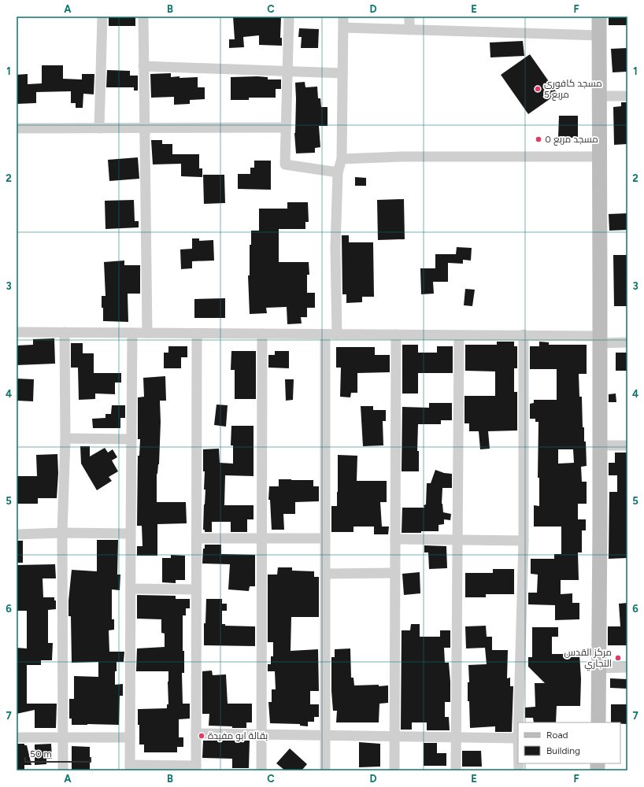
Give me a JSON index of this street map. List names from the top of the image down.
{
  "places": [
    "مسجد كافوري مربع 5",
    "مسجد مربع ٥",
    "مركز القدس التجاري",
    "بقالة ابو مفيدة"
  ],
  "legend": ["Road", "Building"],
  "scale_bar": "50 m",
  "grid": {
    "columns": [
      "A",
      "B",
      "C",
      "D",
      "E",
      "F"
    ],
    "rows": [
      "1",
      "2",
      "3",
      "4",
      "5",
      "6",
      "7"
    ]
  }
}
